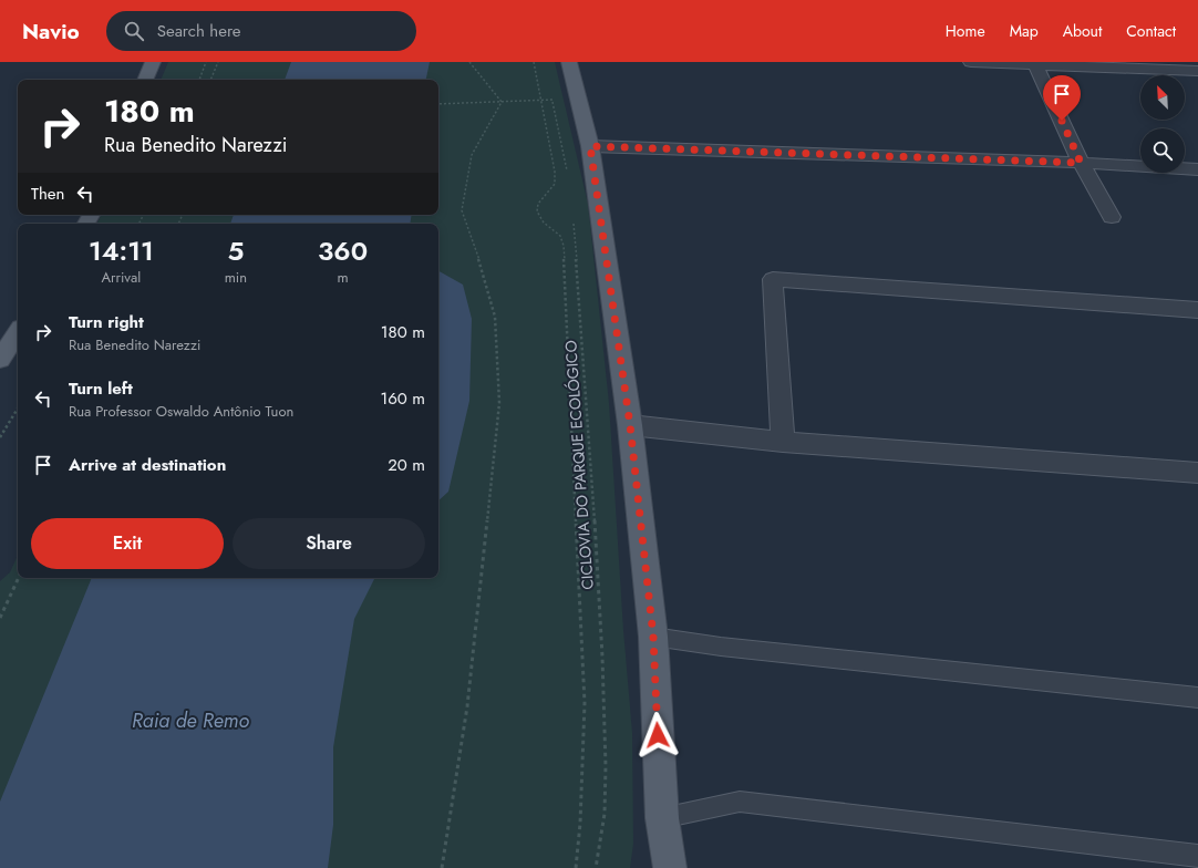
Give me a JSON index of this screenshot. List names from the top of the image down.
{
  "streets": {
    "path": ["CICLOVIA DO PARQUE ECOLÓGICO"]
  },
  "water": ["Raia de Remo"],
  "north": "top left",
  "page": {
    "header": "Navio",
    "search": "Search here",
    "nav": [
      "Home",
      "Map",
      "About",
      "Contact"
    ],
    "turn": ["180 m", "Rua Benedito Narezzi"],
    "then": "Then",
    "eta": [
      "14:11",
      "Arrival",
      "5",
      "min",
      "360",
      "m"
    ],
    "list": [
      {
        "name": "Turn right",
        "note": "Rua Benedito Narezzi",
        "value": "180 m"
      },
      {
        "name": "Turn left",
        "note": "Rua Professor Oswaldo Antônio Tuon",
        "value": "160 m"
      },
      {
        "name": "Arrive at destination",
        "value": "20 m"
      }
    ],
    "buttons": ["Exit", "Share"]
  }
}
